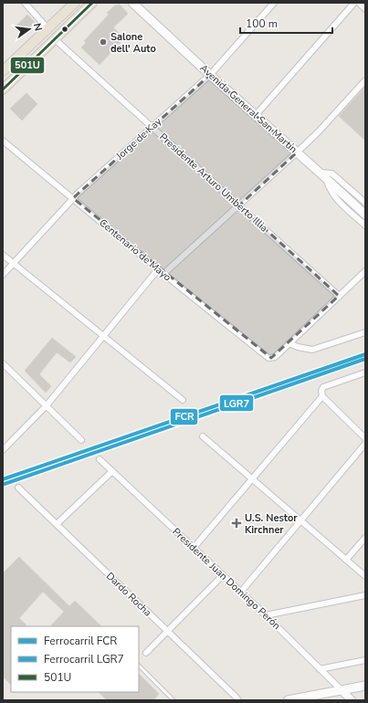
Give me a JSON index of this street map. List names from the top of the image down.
{
  "streets": {
    "main road": ["Avenida General San Martín"],
    "street": [
      "Jorge de Kay",
      "Presidente Arturo Umberto Illia",
      "Centenario de Mayo",
      "Presidente Juan Domingo Perón",
      "Dardo Rocha"
    ]
  },
  "crossings": [
    ["Avenida General San Martín", "Jorge de Kay"],
    ["Jorge de Kay", "Presidente Arturo Umberto Illia"],
    ["Jorge de Kay", "Centenario de Mayo"]
  ],
  "places": {
    "other": ["Salone dell' Auto"],
    "health": ["U.S. Nestor Kirchner"]
  },
  "lines": ["transit line 501U", "rail line FCR", "rail line LGR7"],
  "legend": ["Ferrocarril FCR", "Ferrocarril LGR7", "501U"],
  "scale_bar": "100 m",
  "north": "right"
}
